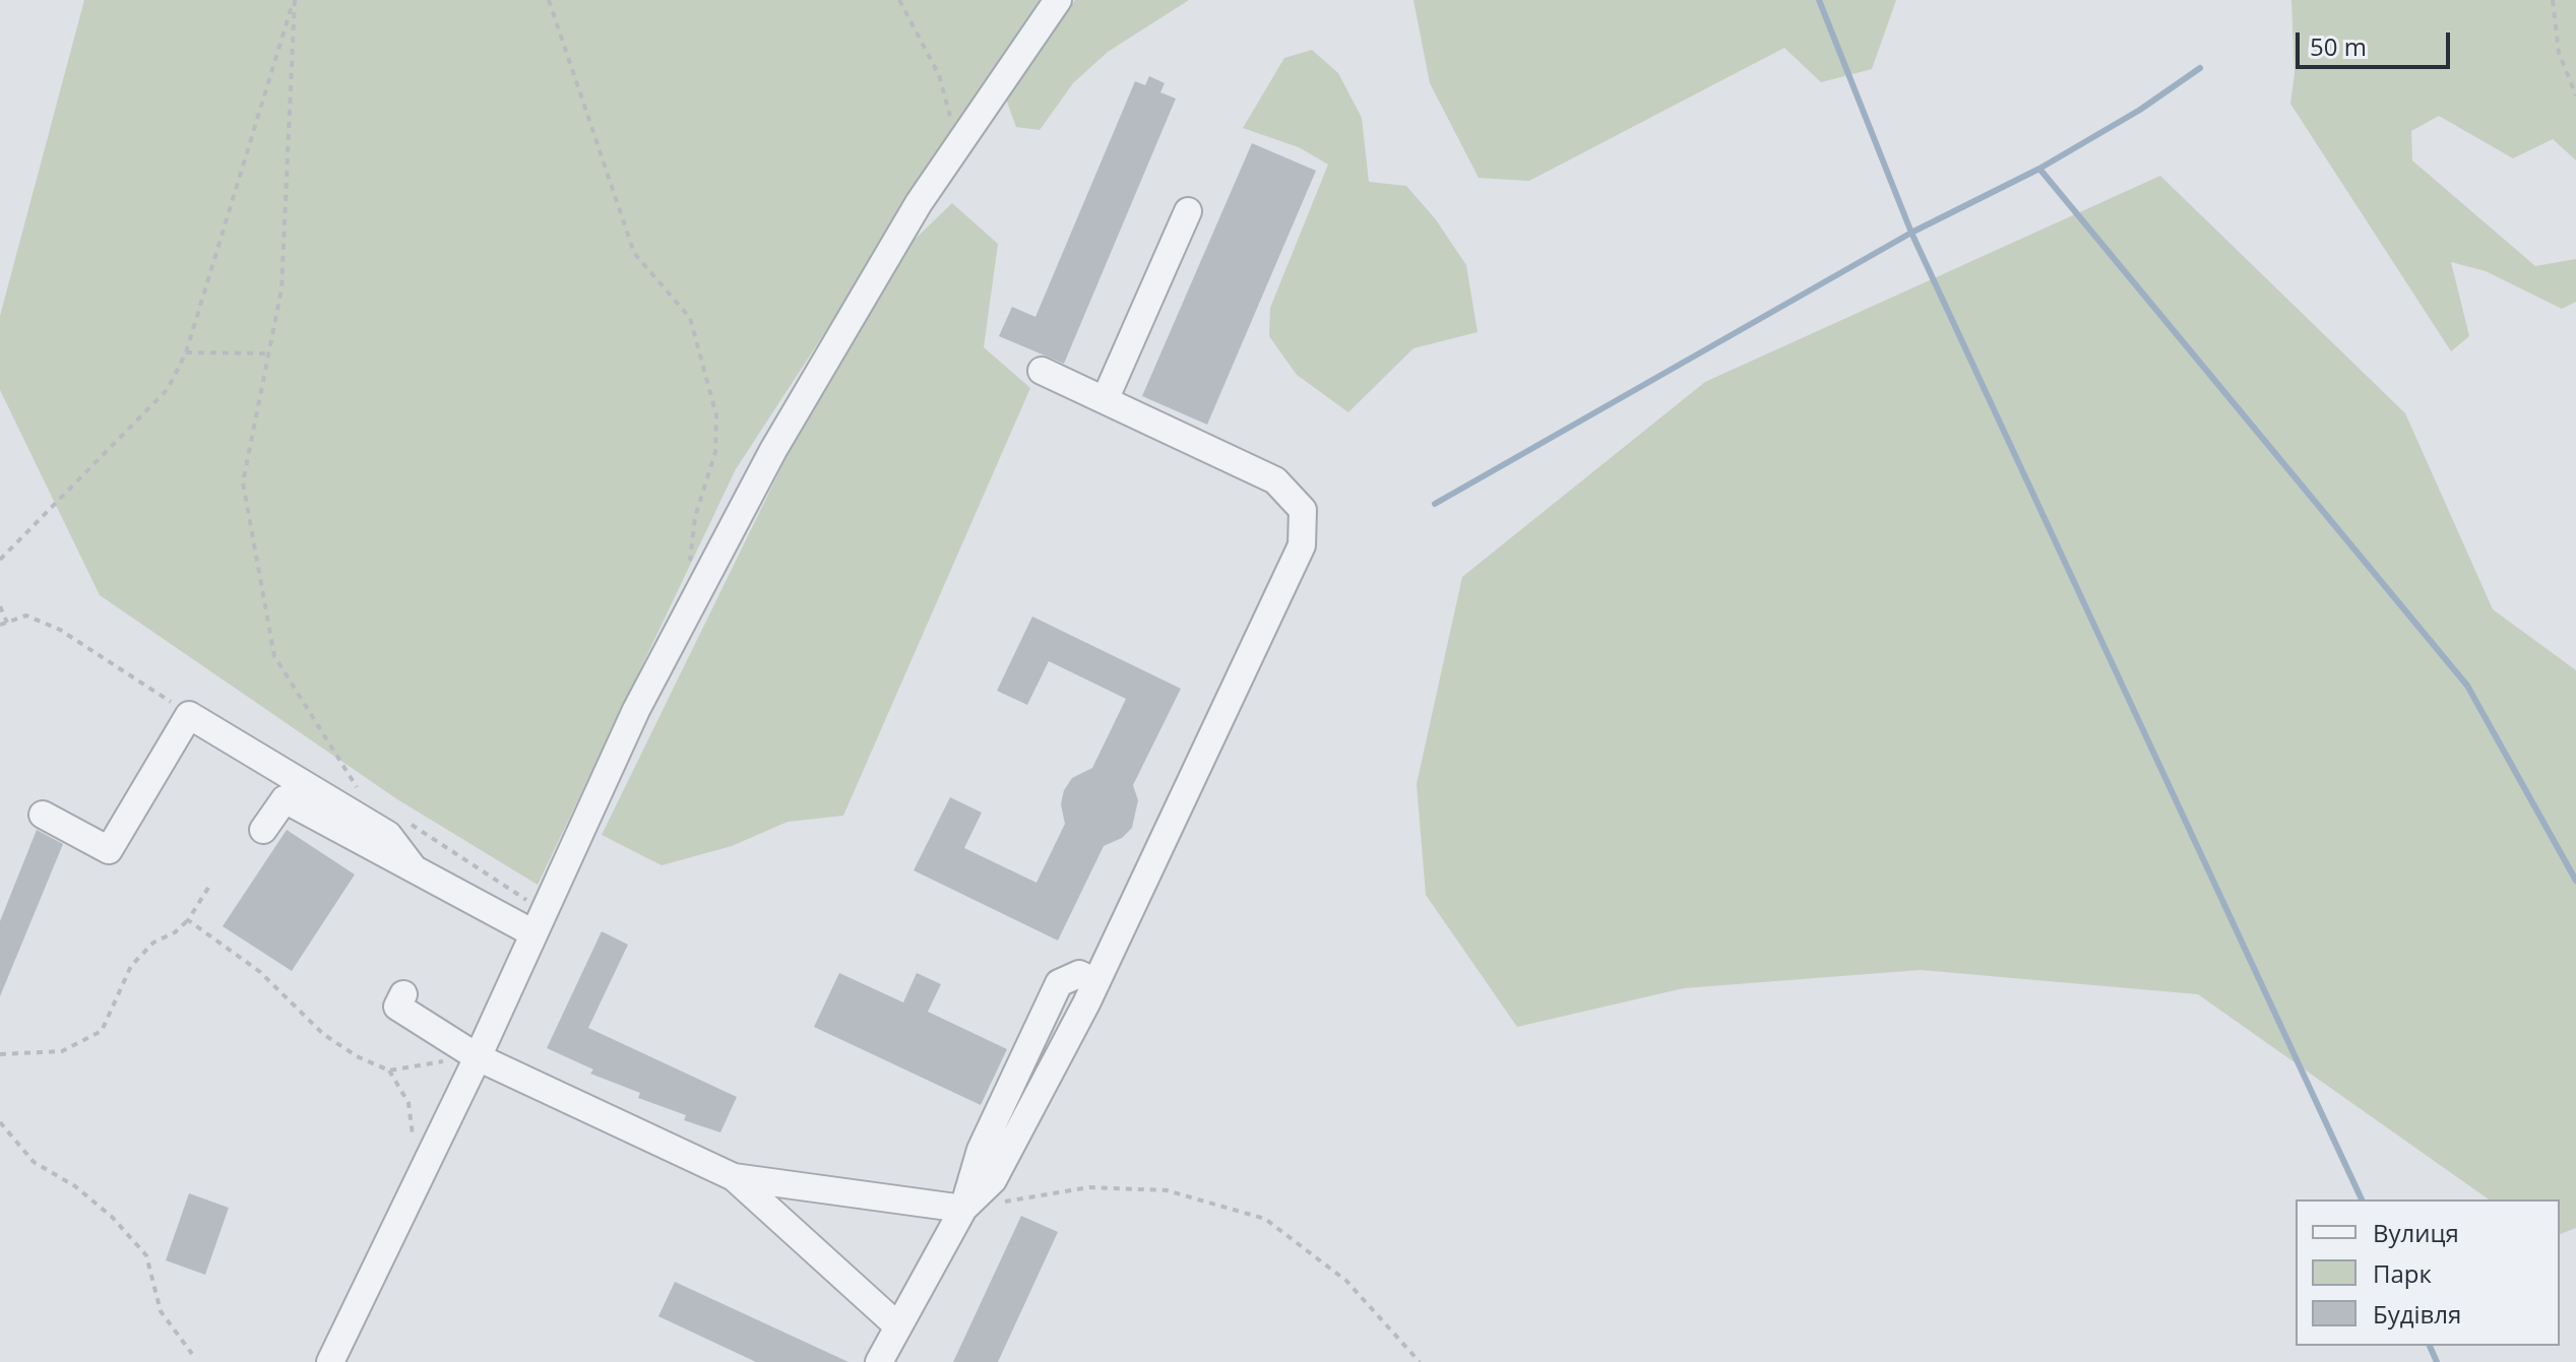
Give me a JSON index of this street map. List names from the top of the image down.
{
  "legend": ["Вулиця", "Парк", "Будівля"],
  "scale_bar": "50 m"
}
